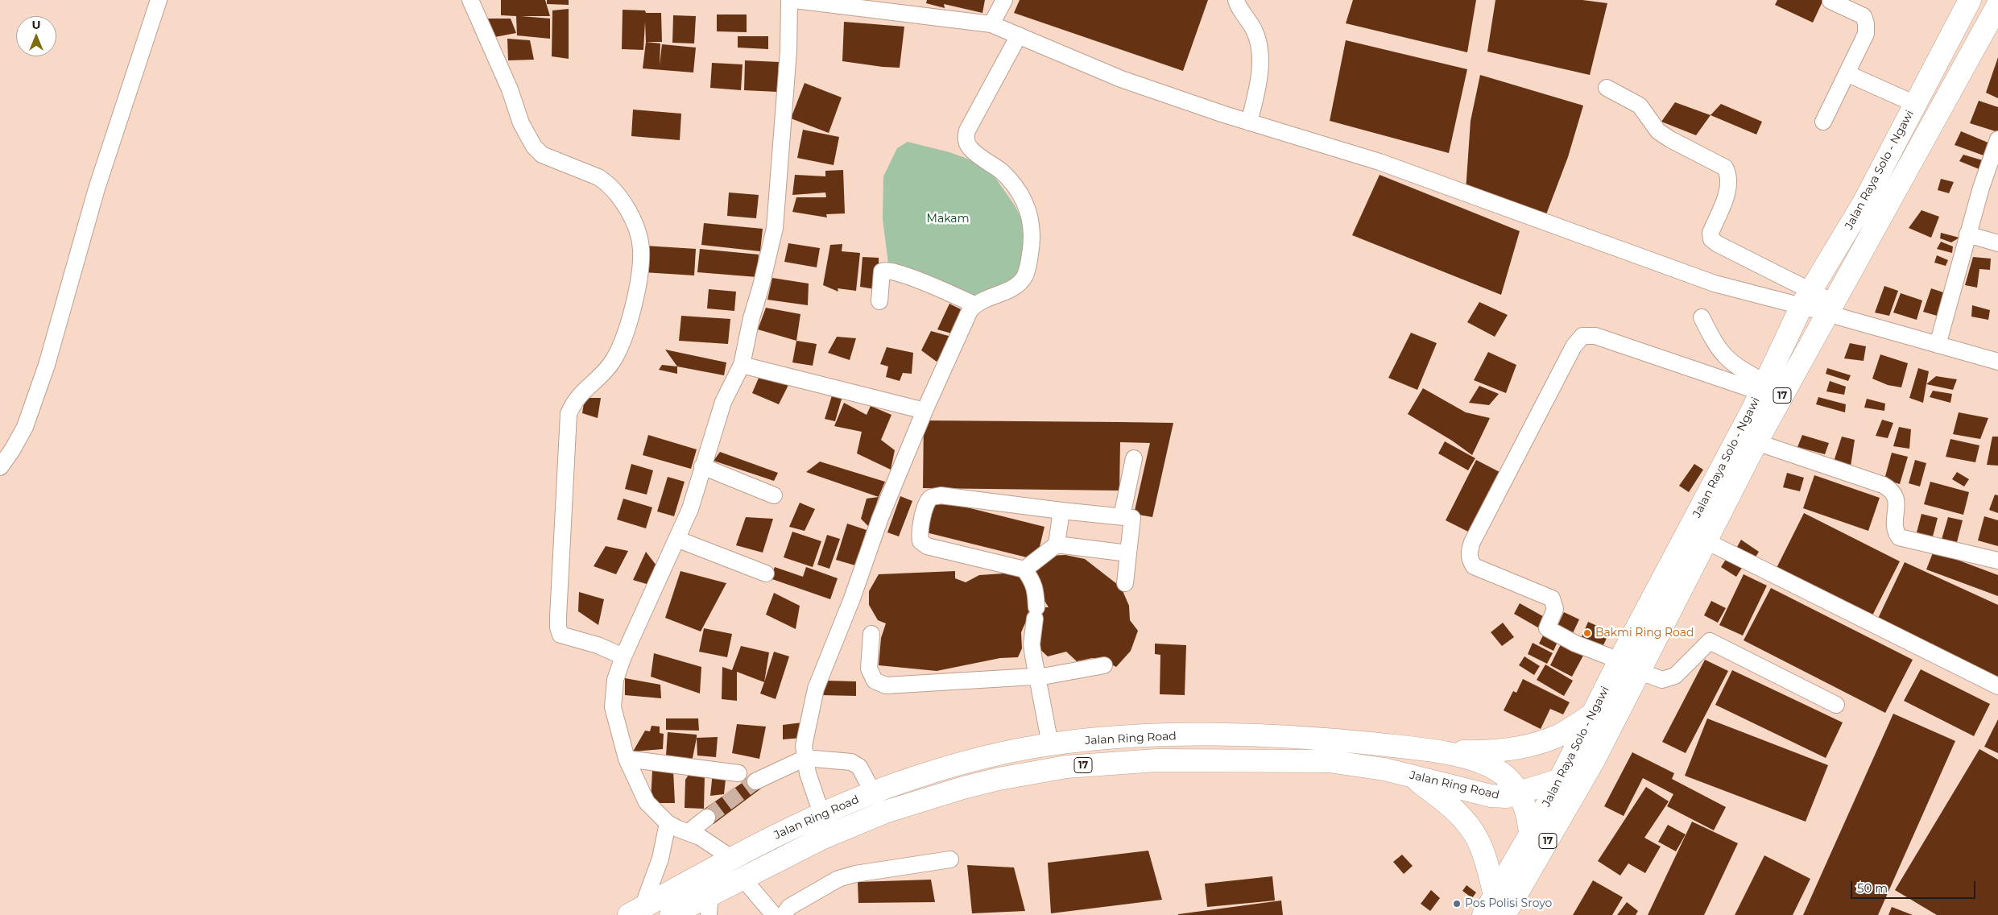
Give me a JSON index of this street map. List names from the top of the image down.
{
  "streets": {
    "highway": ["Jalan Raya Solo - Ngawi", "17", "Jalan Ring Road"]
  },
  "crossings": [
    ["Jalan Raya Solo - Ngawi", "17"],
    ["17", "Jalan Ring Road"]
  ],
  "parks": ["Makam"],
  "places": ["Bakmi Ring Road", "Pos Polisi Sroyo"],
  "scale_bar": "50 m",
  "north": "top"
}
